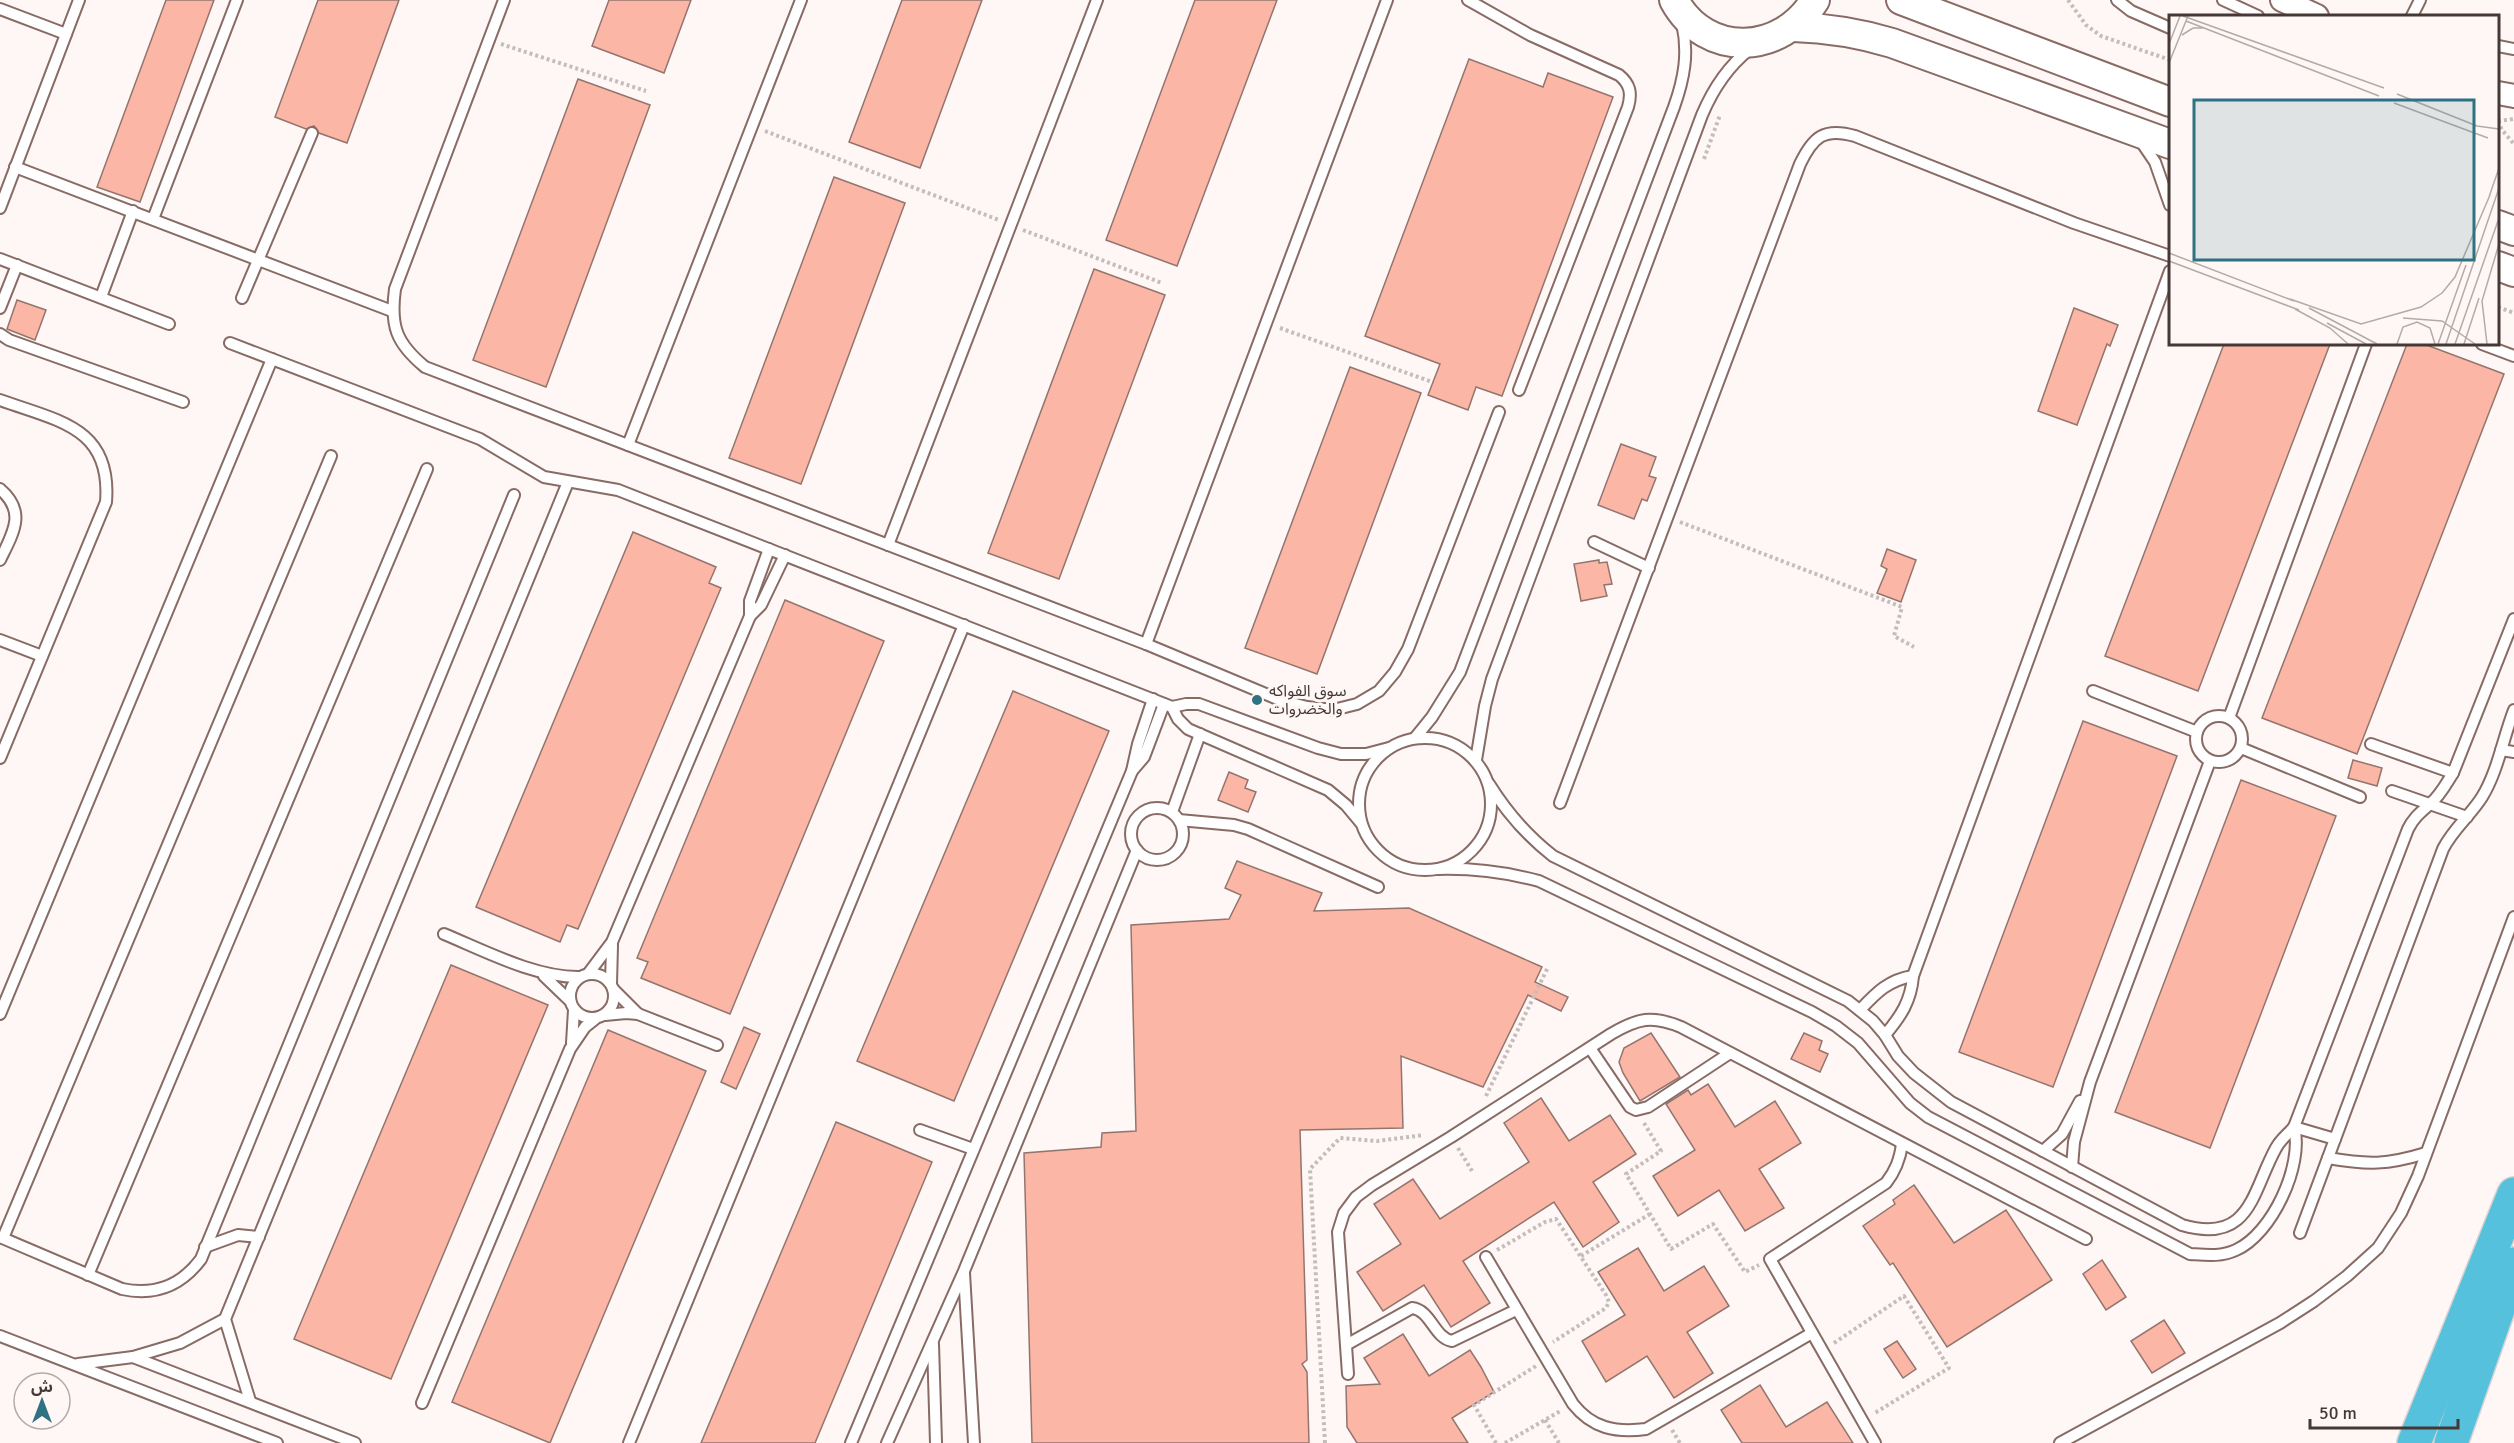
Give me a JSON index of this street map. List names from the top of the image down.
{
  "places": ["سوق الفواكه والخضروات"],
  "scale_bar": "50 m",
  "north": "top"
}
